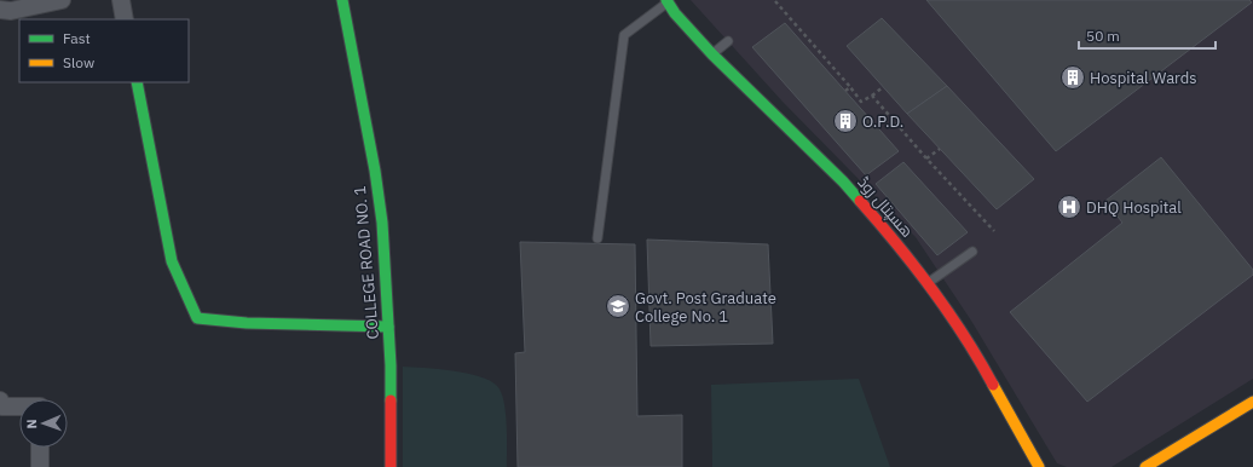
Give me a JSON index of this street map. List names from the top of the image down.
{
  "streets": {
    "main road": ["ھسپتال روڈ", "COLLEGE ROAD NO. 1"]
  },
  "places": {
    "building": ["Hospital Wards", "O.P.D."],
    "hospital": ["DHQ Hospital"],
    "school or university": ["Govt. Post Graduate College No. 1"]
  },
  "legend": ["Fast", "Slow"],
  "scale_bar": "50 m",
  "north": "left"
}
